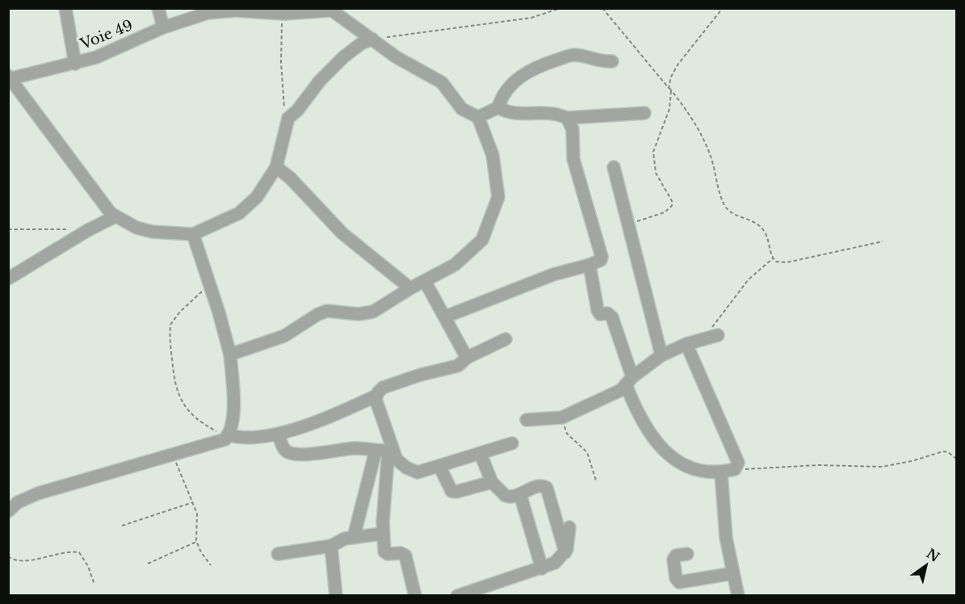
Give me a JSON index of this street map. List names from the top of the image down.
{
  "streets": {
    "street": ["Voie 49"]
  },
  "north": "top right"
}
